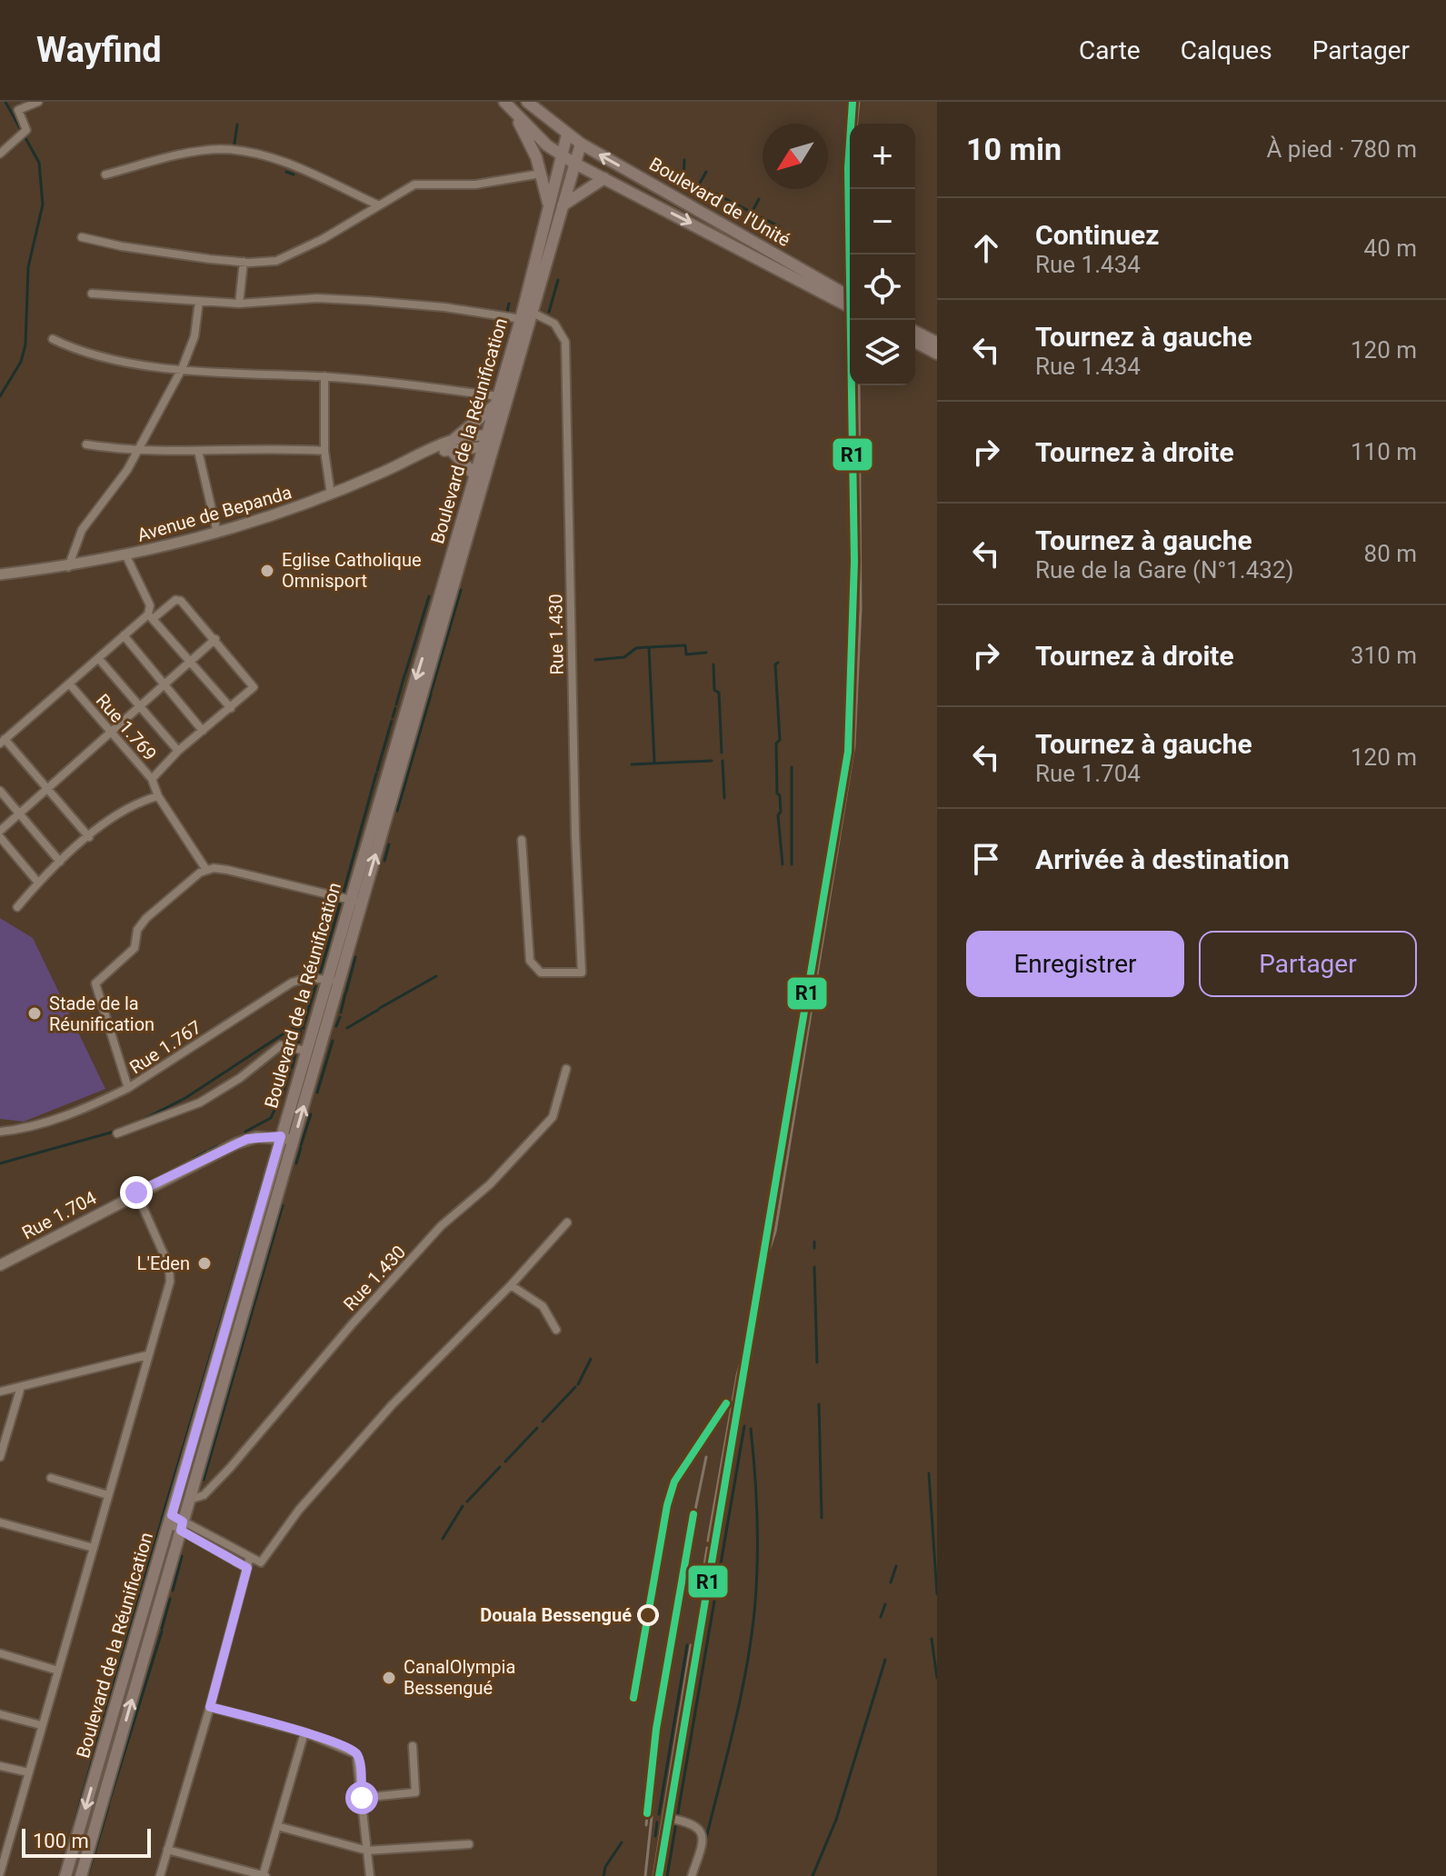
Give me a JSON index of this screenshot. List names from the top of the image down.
{
  "streets": {
    "main road": [
      "Boulevard de l'Unité",
      "Boulevard de la Réunification",
      "Avenue de Bepanda",
      "Rue 1.704"
    ],
    "street": ["Rue 1.430", "Rue 1.769", "Rue 1.767"]
  },
  "crossings": [
    ["Boulevard de l'Unité", "Boulevard de la Réunification"],
    ["Boulevard de la Réunification", "Avenue de Bepanda"],
    ["Boulevard de la Réunification", "Rue 1.430"],
    ["Boulevard de la Réunification", "Rue 1.767"],
    ["Boulevard de la Réunification", "Rue 1.704"]
  ],
  "places": [
    "Eglise Catholique Omnisport",
    "Stade de la Réunification",
    "L'Eden",
    "Douala Bessengué",
    "CanalOlympia Bessengué"
  ],
  "lines": ["transit line R1"],
  "scale_bar": "100 m",
  "north": "bottom left",
  "page": {
    "header": "Wayfind",
    "nav": ["Carte", "Calques", "Partager"],
    "heading": ["10 min", "À pied · 780 m"],
    "map_buttons": ["+", "−"],
    "list": [
      ["Continuez", "Rue 1.434", "40 m"],
      ["Tournez à gauche", "Rue 1.434", "120 m"],
      ["Tournez à droite", "110 m"],
      ["Tournez à gauche", "Rue de la Gare (N°1.432)", "80 m"],
      ["Tournez à droite", "310 m"],
      ["Tournez à gauche", "Rue 1.704", "120 m"],
      "Arrivée à destination"
    ],
    "buttons": ["Enregistrer", "Partager"],
    "scale": "100 m"
  }
}
